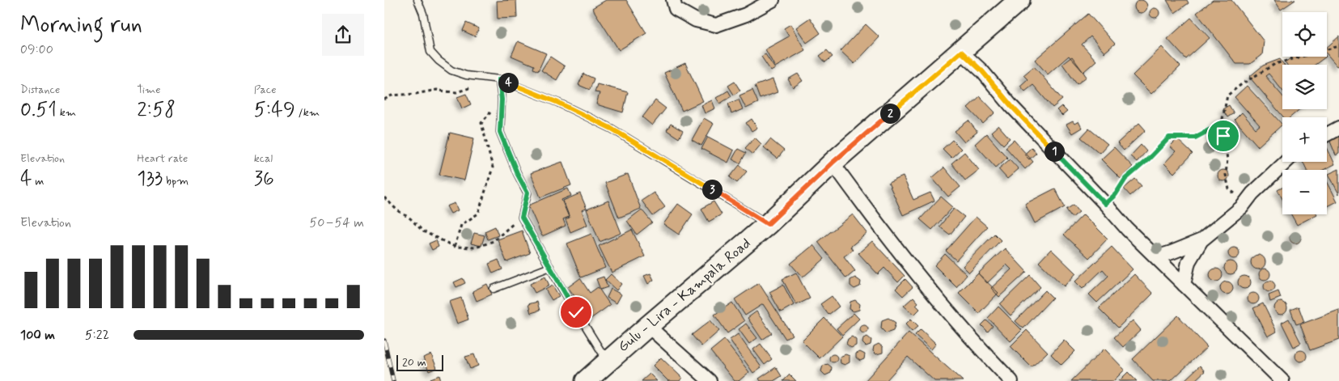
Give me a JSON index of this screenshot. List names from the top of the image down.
{
  "streets": {
    "main road": ["Gulu - Lira - Kampala Road"]
  },
  "scale_bar": "20 m",
  "page": {
    "heading": ["Morning run", "09:00"],
    "map_buttons": ["+", "−"],
    "stats": [
      ["Distance", "0.51 km"],
      ["Time", "2:58"],
      ["Pace", "5:49 /km"],
      ["Elevation", "4 m"],
      ["Heart rate", "133 bpm"],
      ["kcal", "36"]
    ],
    "pins": [
      "4",
      "2",
      "1",
      "3"
    ],
    "chart": ["Elevation", "50–54 m"],
    "list": [
      {
        "name": "100 m",
        "note": "5:22"
      }
    ],
    "scale": "20 m"
  }
}
